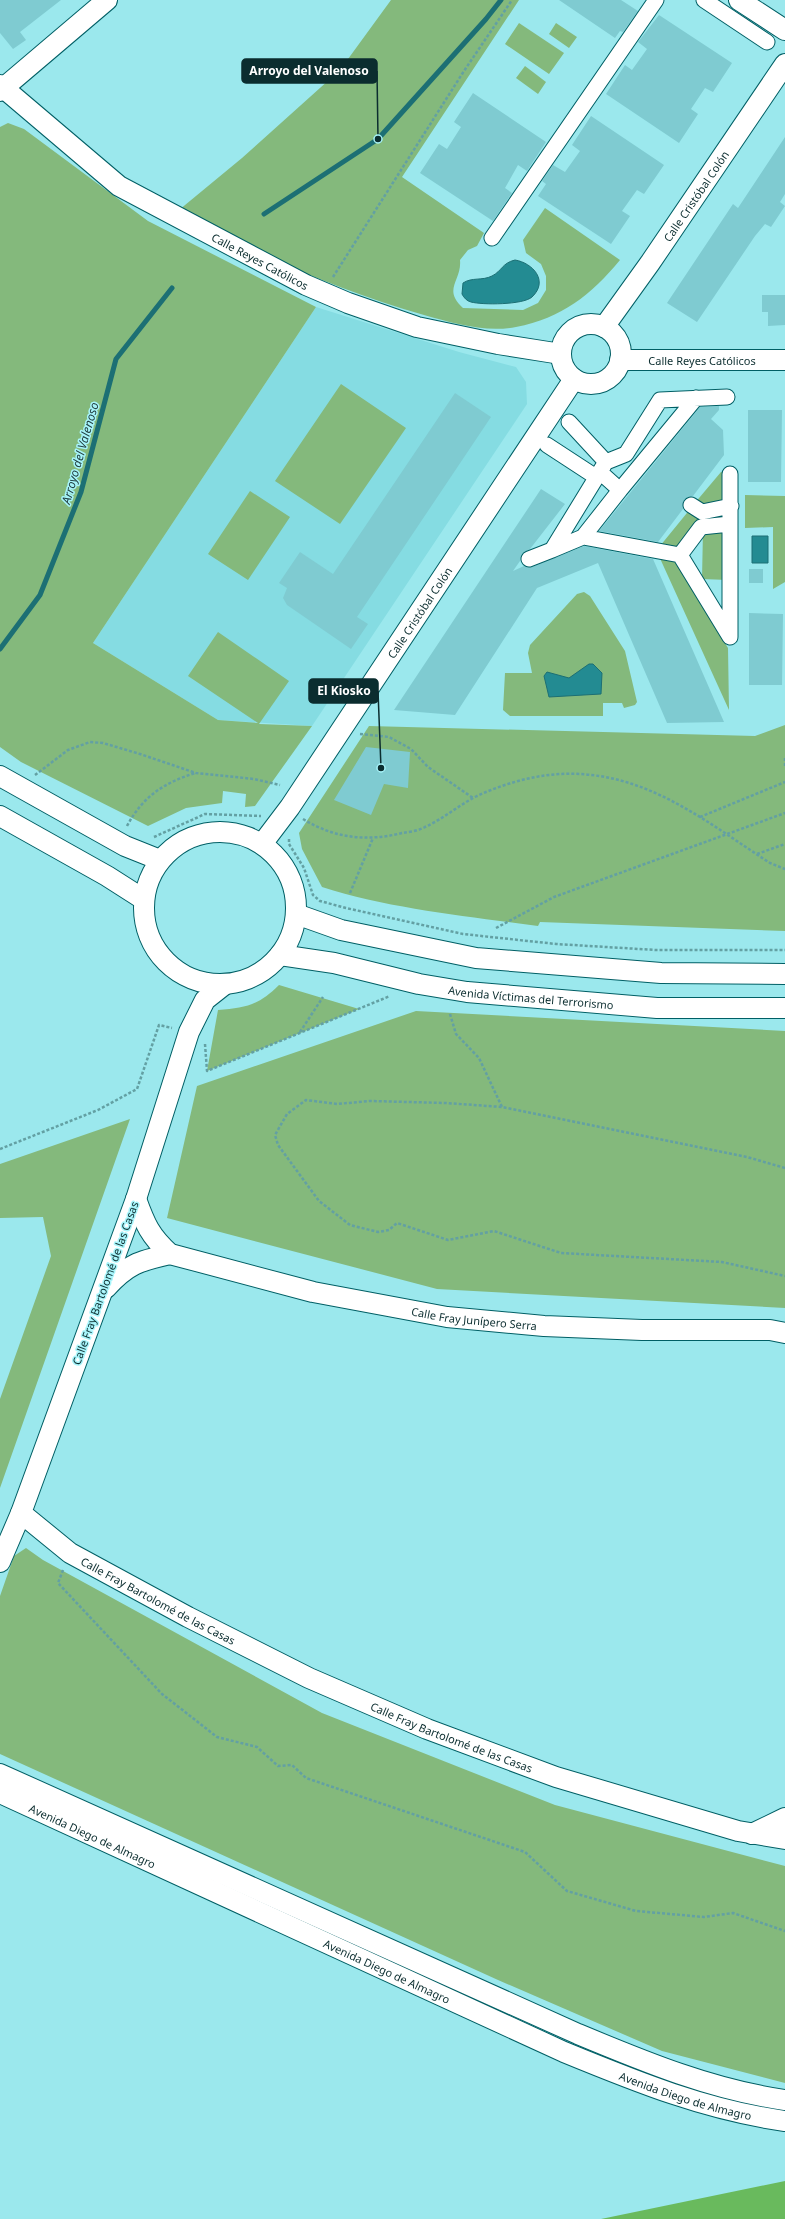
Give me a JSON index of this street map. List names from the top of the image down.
{
  "streets": {
    "street": [
      "Calle Cristóbal Colón",
      "Calle Reyes Católicos",
      "Avenida Víctimas del Terrorismo",
      "Calle Fray Bartolomé de las Casas",
      "Calle Fray Junípero Serra",
      "Avenida Diego de Almagro"
    ]
  },
  "crossings": [
    ["Calle Cristóbal Colón", "Calle Reyes Católicos"],
    ["Calle Fray Bartolomé de las Casas", "Calle Fray Junípero Serra"]
  ],
  "water": ["Arroyo del Valenoso"],
  "places": ["Arroyo del Valenoso", "El Kiosko"]
}
